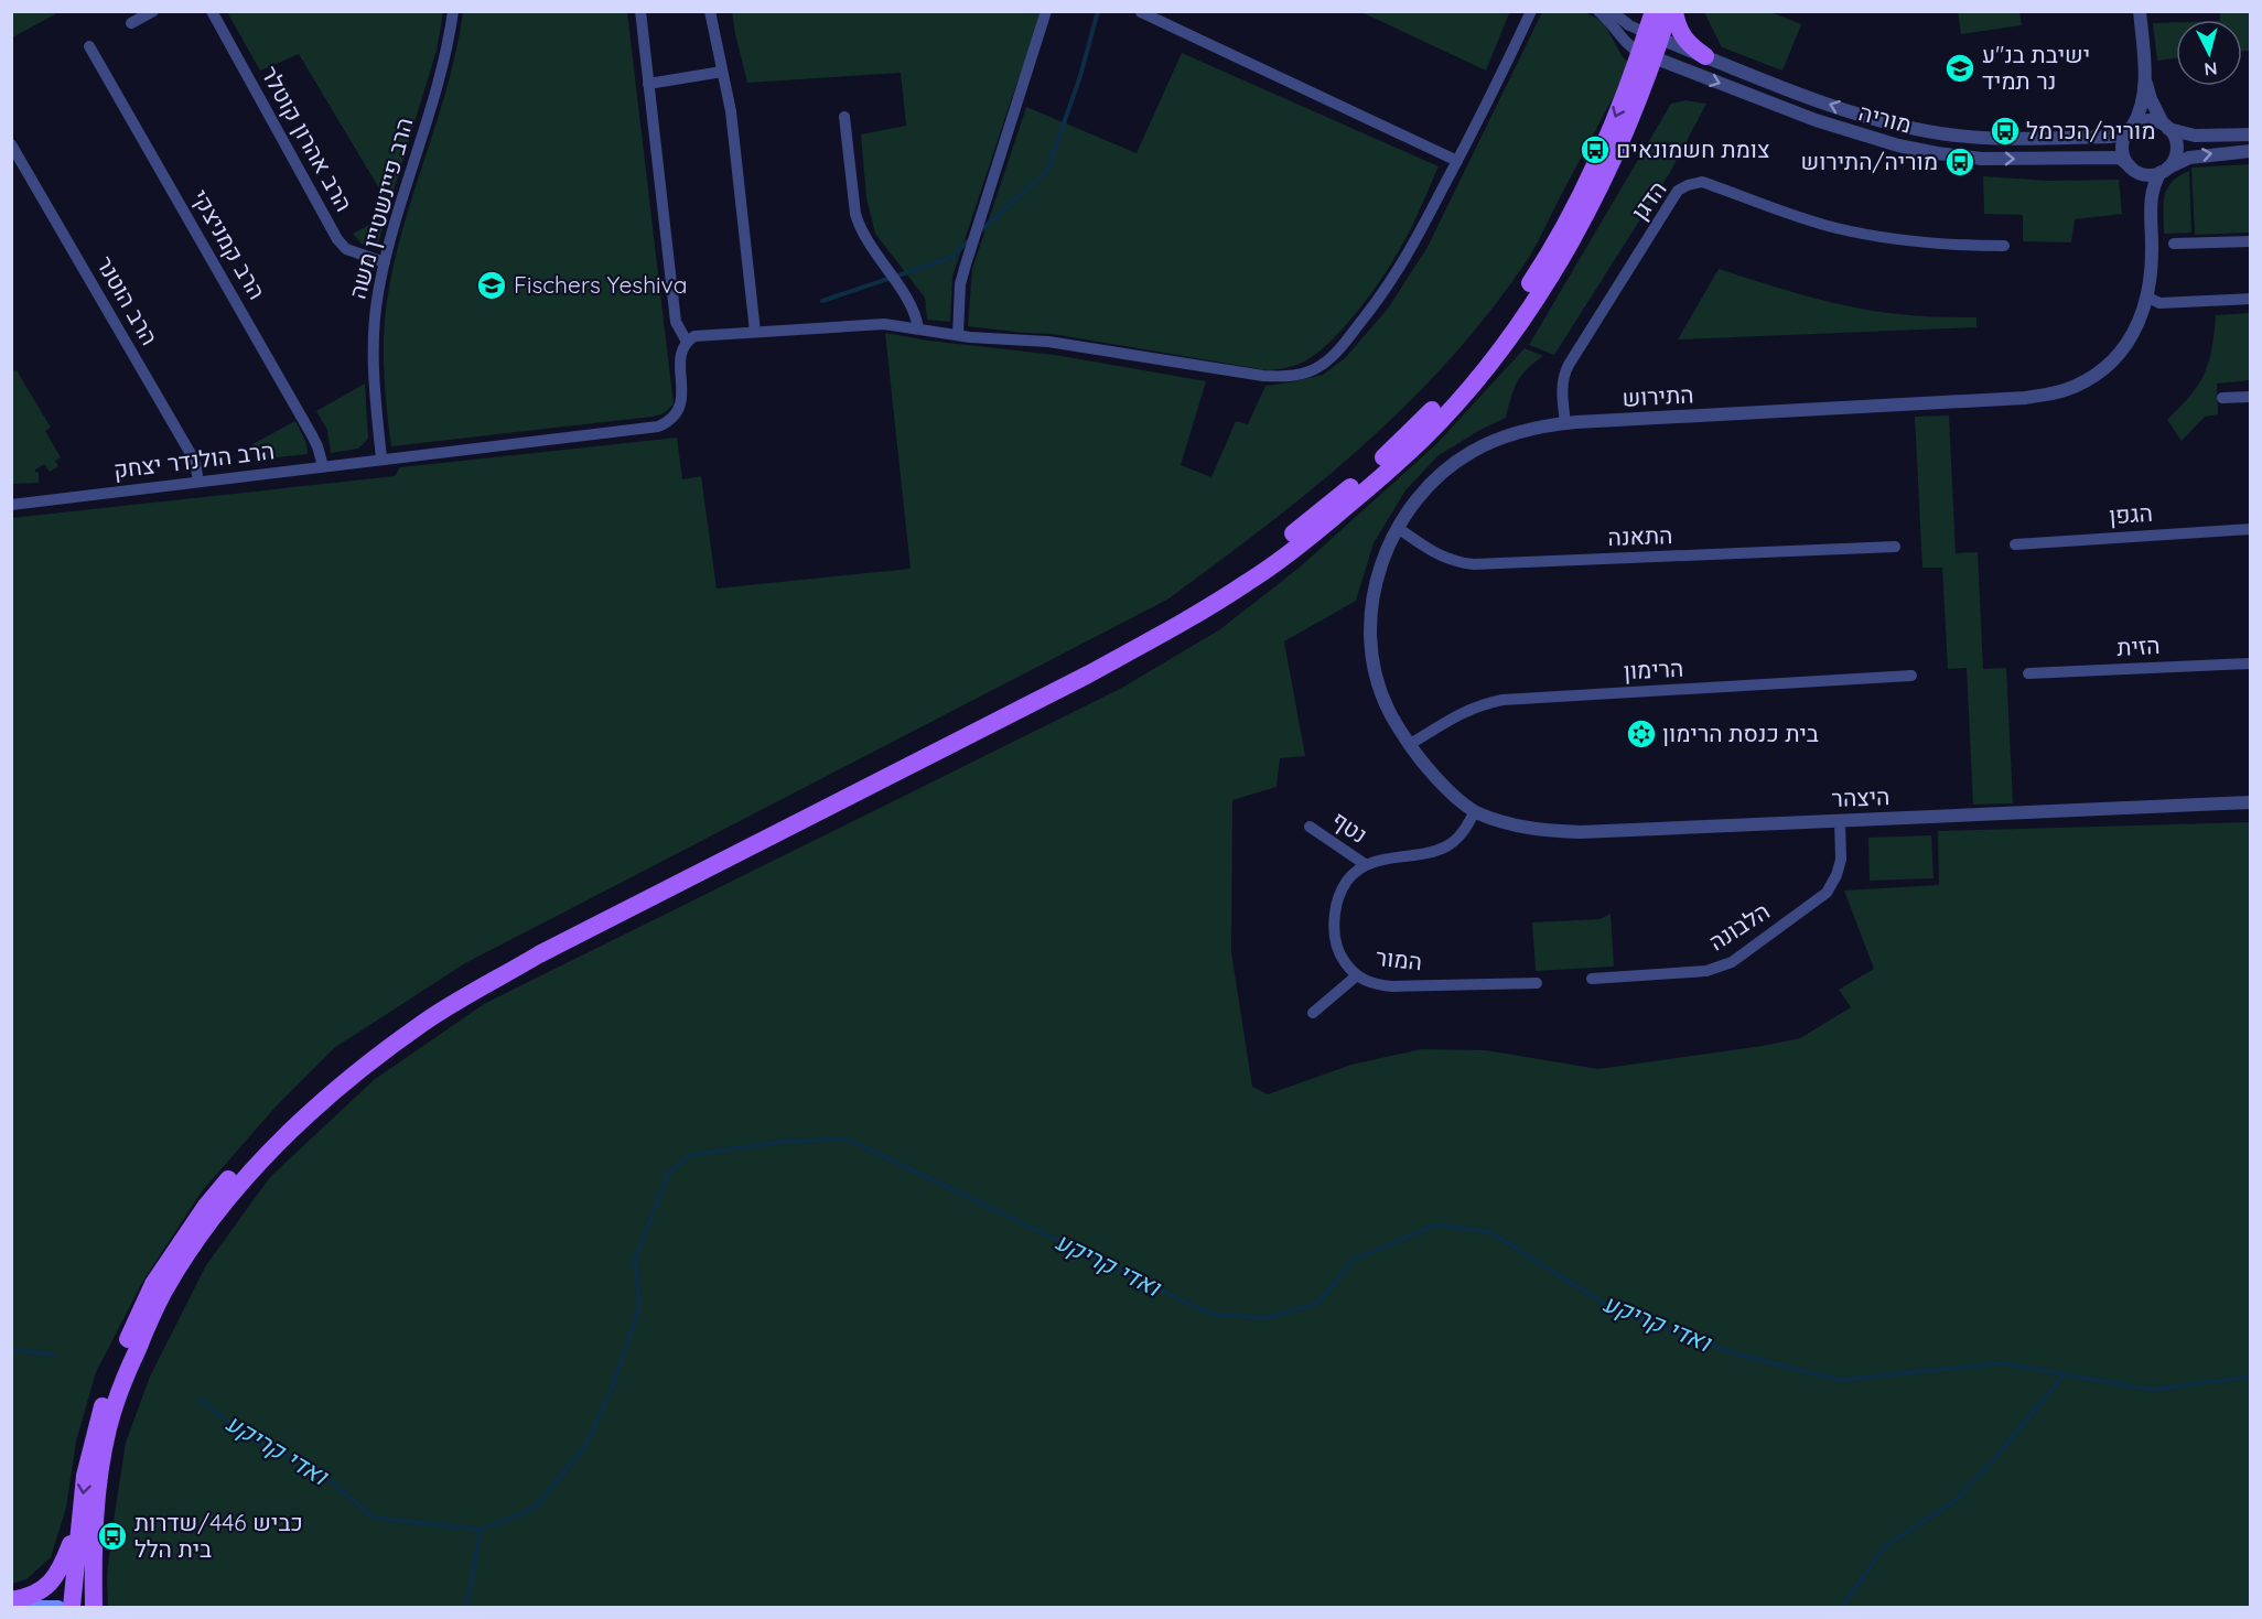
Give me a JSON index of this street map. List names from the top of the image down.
{
  "streets": {
    "street": [
      "מוריה",
      "הרב אהרון קוטלר",
      "הדגן",
      "הרב פיינשטיין משה",
      "הרב קמניצקי",
      "הרב הוטנר",
      "התירוש",
      "הרב הולנדר יצחק",
      "הגפן",
      "התאנה",
      "הזית",
      "הרימון",
      "היצהר",
      "נטף",
      "הלבונה",
      "המור"
    ]
  },
  "crossings": [
    ["מוריה", "התירוש"],
    ["הרב אהרון קוטלר", "הרב פיינשטיין משה"],
    ["הדגן", "התירוש"],
    ["הרב פיינשטיין משה", "הרב הולנדר יצחק"],
    ["הרב קמניצקי", "הרב הולנדר יצחק"],
    ["הרב הוטנר", "הרב הולנדר יצחק"],
    ["התירוש", "התאנה"],
    ["התירוש", "הרימון"],
    ["התירוש", "היצהר"],
    ["היצהר", "הלבונה"],
    ["נטף", "המור"]
  ],
  "water": ["ואדי קריקע"],
  "places": {
    "school or university": ["ישיבת בנ\"ע נר תמיד", "Fischers Yeshiva"],
    "bus stop": [
      "מוריה/הכרמל",
      "צומת חשמונאים",
      "מוריה/התירוש",
      "כביש 446/שדרות בית הלל"
    ],
    "synagogue": ["בית כנסת הרימון"]
  },
  "north": "bottom"
}
